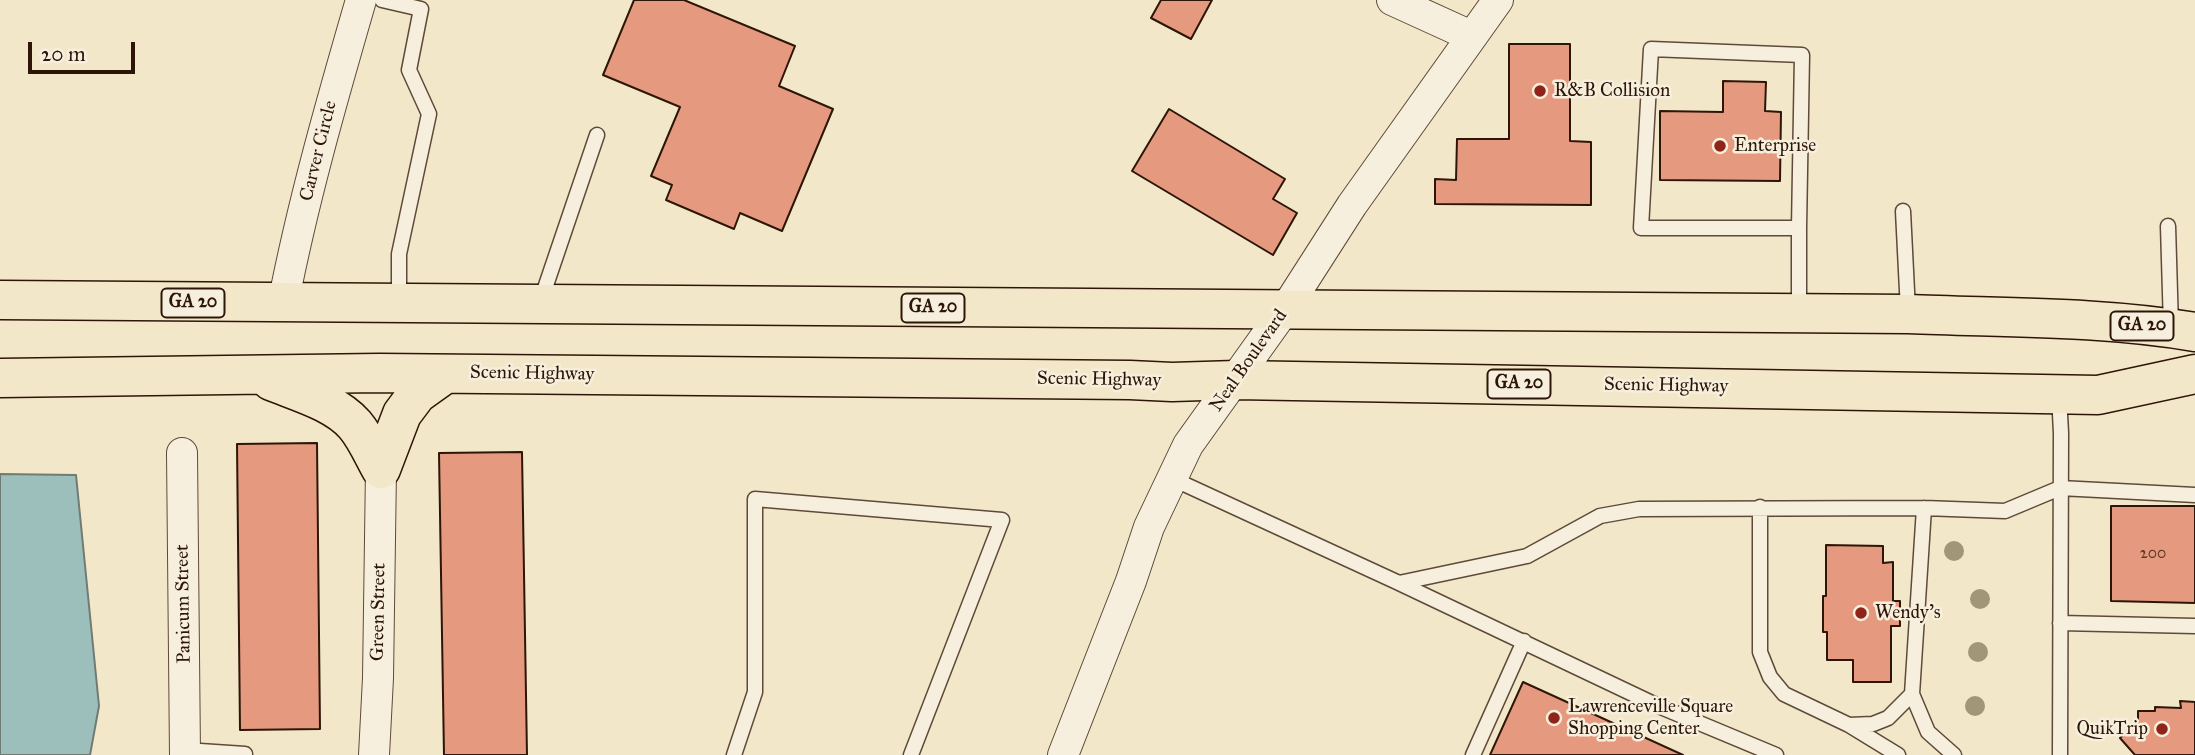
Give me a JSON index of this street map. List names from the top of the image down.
{
  "streets": {
    "highway": ["GA 20", "Scenic Highway"],
    "street": [
      "Carver Circle",
      "Neal Boulevard",
      "Panicum Street",
      "Green Street"
    ]
  },
  "crossings": [
    ["Carver Circle", "GA 20"],
    ["GA 20", "Neal Boulevard"],
    ["Neal Boulevard", "Scenic Highway"]
  ],
  "places": [
    "R&B Collision",
    "Enterprise",
    "Wendy's",
    "Lawrenceville Square Shopping Center",
    "QuikTrip"
  ],
  "house_numbers": ["200"],
  "scale_bar": "20 m"
}
